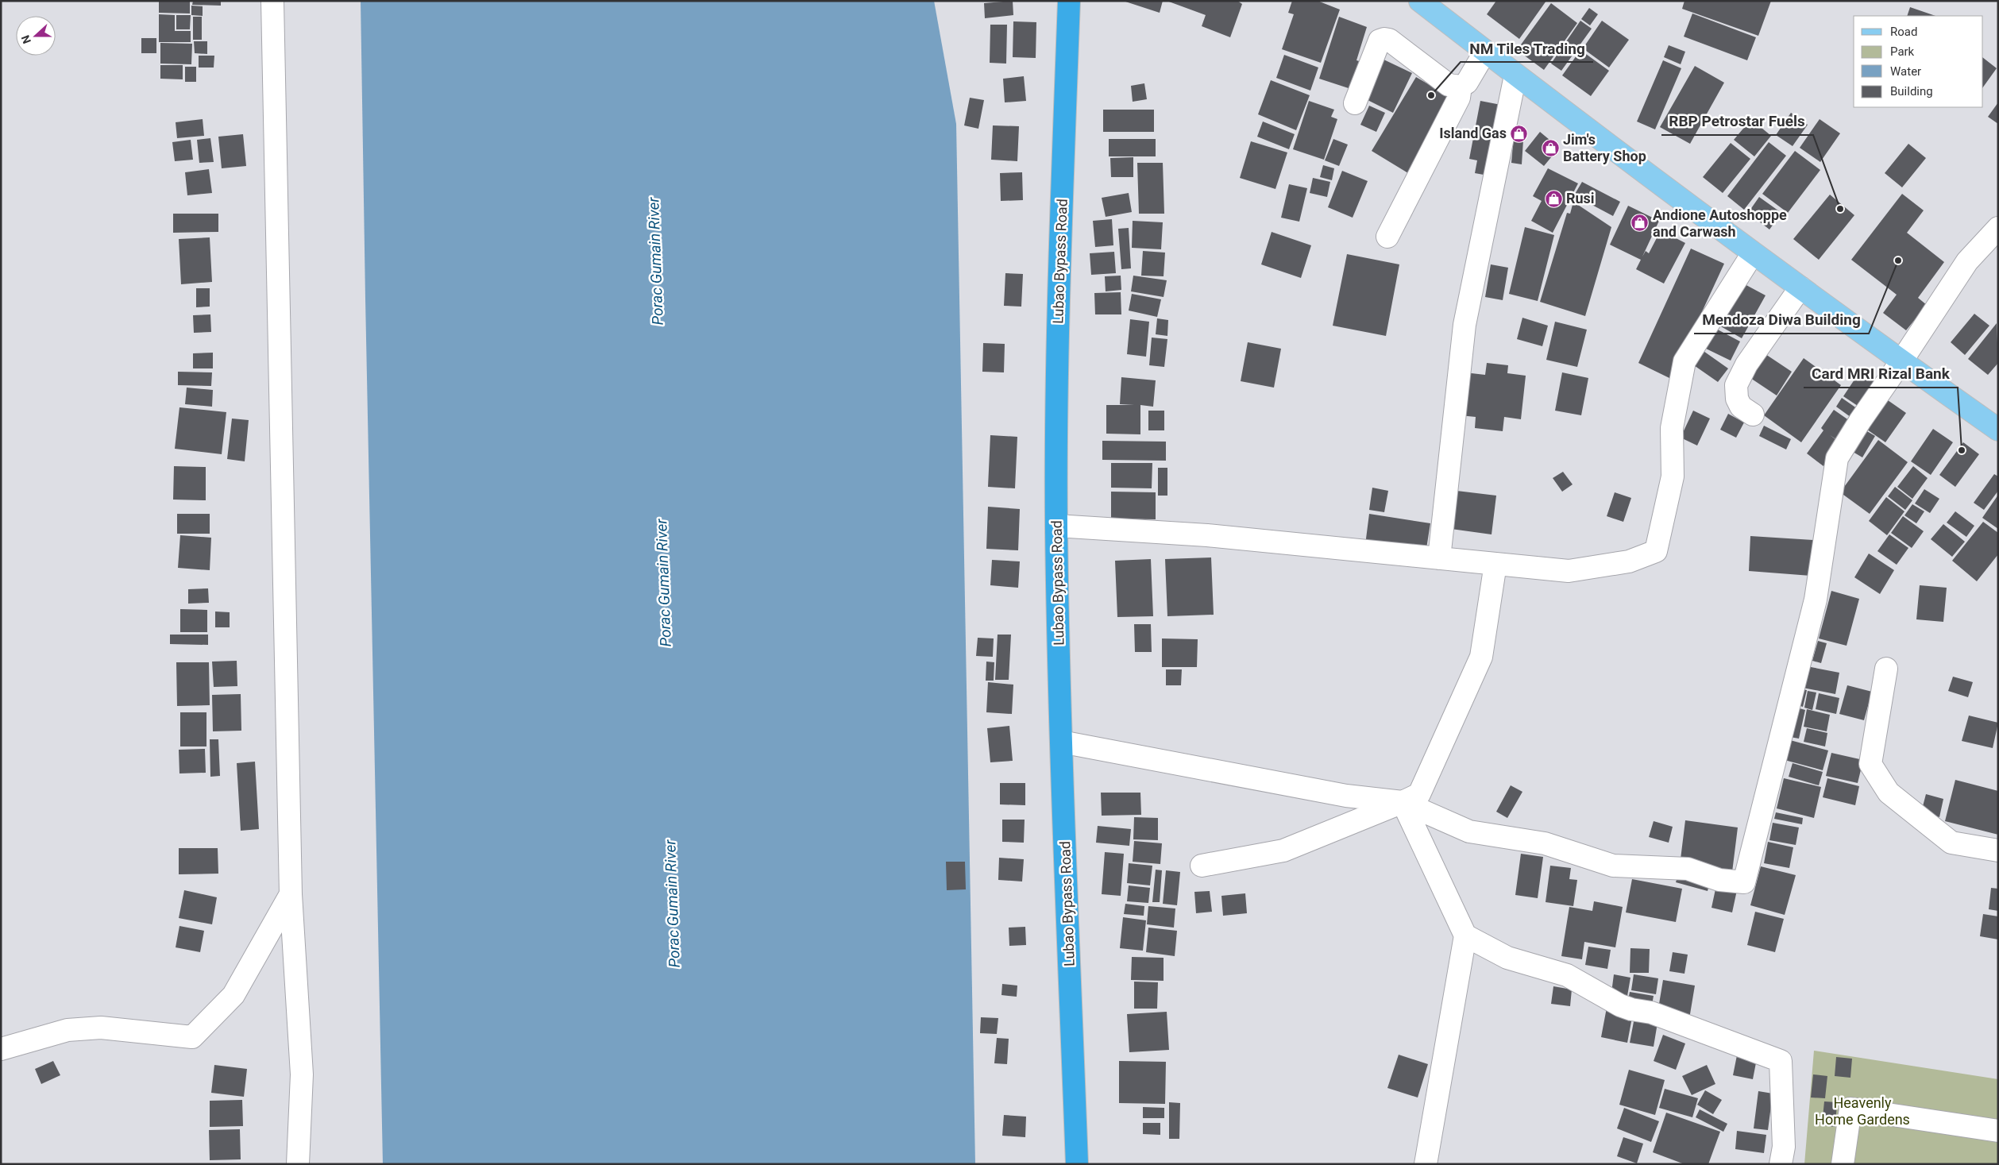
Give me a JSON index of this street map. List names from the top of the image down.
{
  "streets": {
    "highway": ["Lubao Bypass Road"]
  },
  "water": ["Porac Gumain River"],
  "parks": ["Heavenly Home Gardens"],
  "places": {
    "other": [
      "NM Tiles Trading",
      "RBP Petrostar Fuels",
      "Mendoza Diwa Building",
      "Card MRI Rizal Bank"
    ],
    "shop": [
      "Island Gas",
      "Jim's Battery Shop",
      "Rusi",
      "Andione Autoshoppe and Carwash"
    ]
  },
  "legend": [
    "Road",
    "Park",
    "Water",
    "Building"
  ],
  "north": "left"
}
